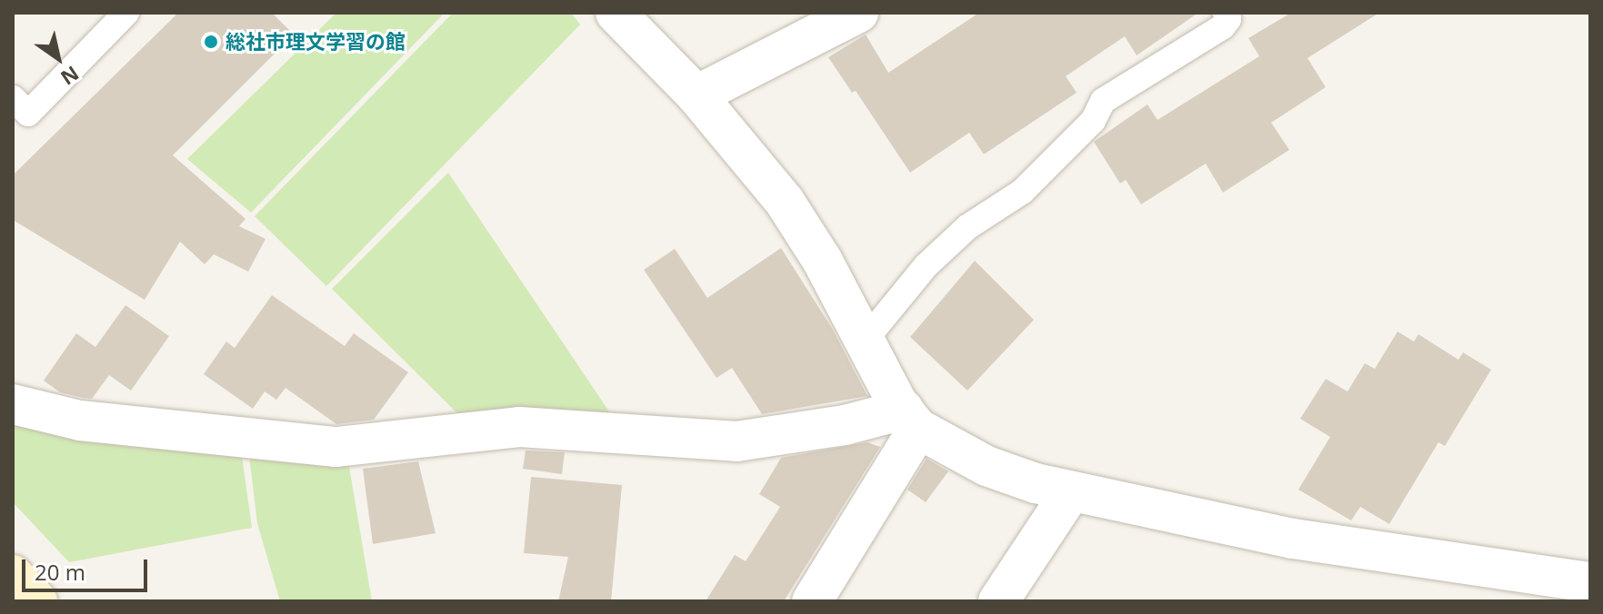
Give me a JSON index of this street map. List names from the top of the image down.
{
  "places": ["総社市理文学習の館"],
  "scale_bar": "20 m",
  "north": "bottom right"
}
